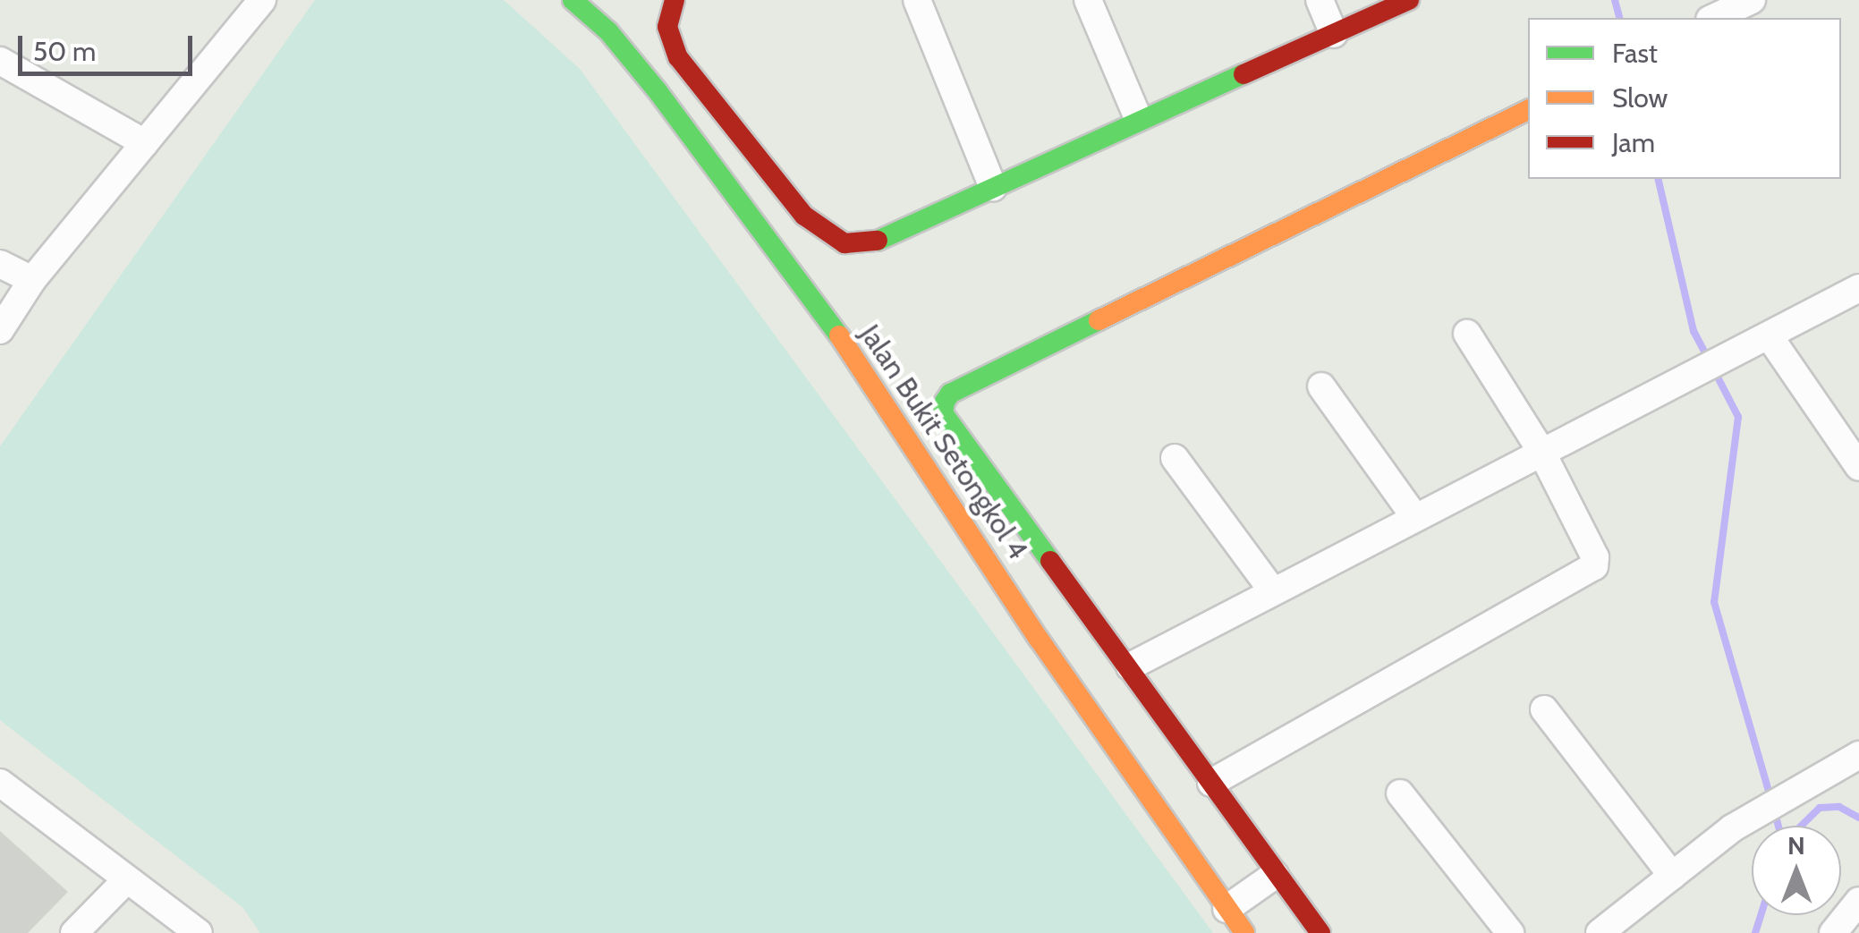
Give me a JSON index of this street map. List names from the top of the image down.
{
  "streets": {
    "street": ["Jalan Bukit Setongkol 4"]
  },
  "legend": ["Fast", "Slow", "Jam"],
  "scale_bar": "50 m",
  "north": "top"
}
